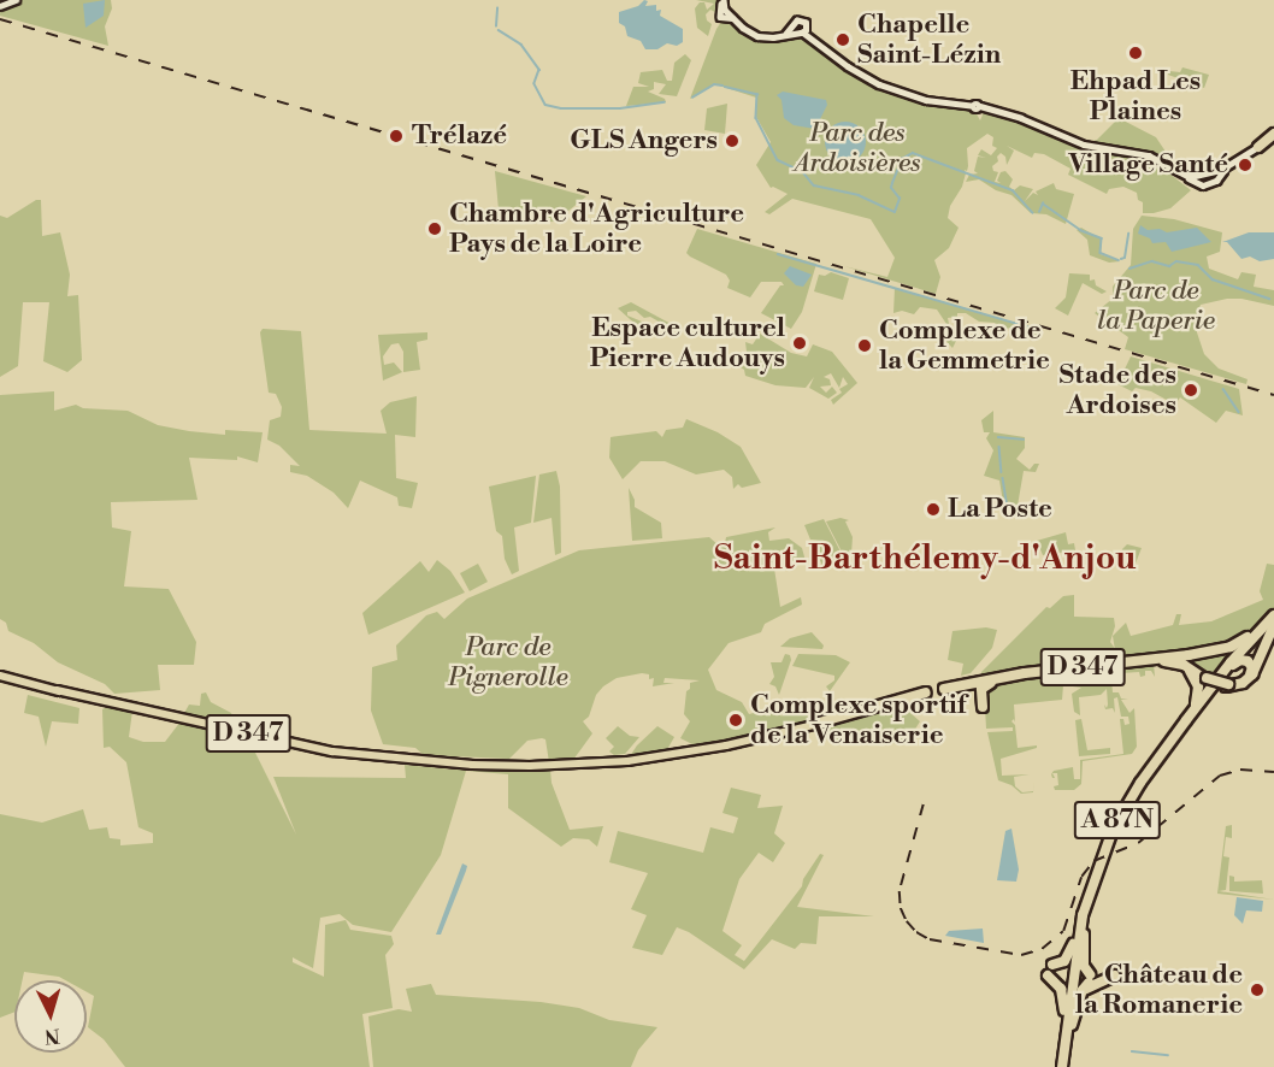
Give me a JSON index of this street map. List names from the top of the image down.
{
  "streets": {
    "highway": ["D 347", "A 87N"]
  },
  "districts": ["Saint-Barthélemy-d'Anjou"],
  "parks": ["Parc des Ardoisières", "Parc de la Paperie", "Parc de Pignerolle"],
  "places": [
    "Chapelle Saint-Lézin",
    "Ehpad Les Plaines",
    "Trélazé",
    "GLS Angers",
    "Village Santé",
    "Chambre d'Agriculture Pays de la Loire",
    "Espace culturel Pierre Audouys",
    "Complexe de la Gemmetrie",
    "Stade des Ardoises",
    "La Poste",
    "Complexe sportif de la Venaiserie",
    "Château de la Romanerie"
  ],
  "north": "bottom"
}
